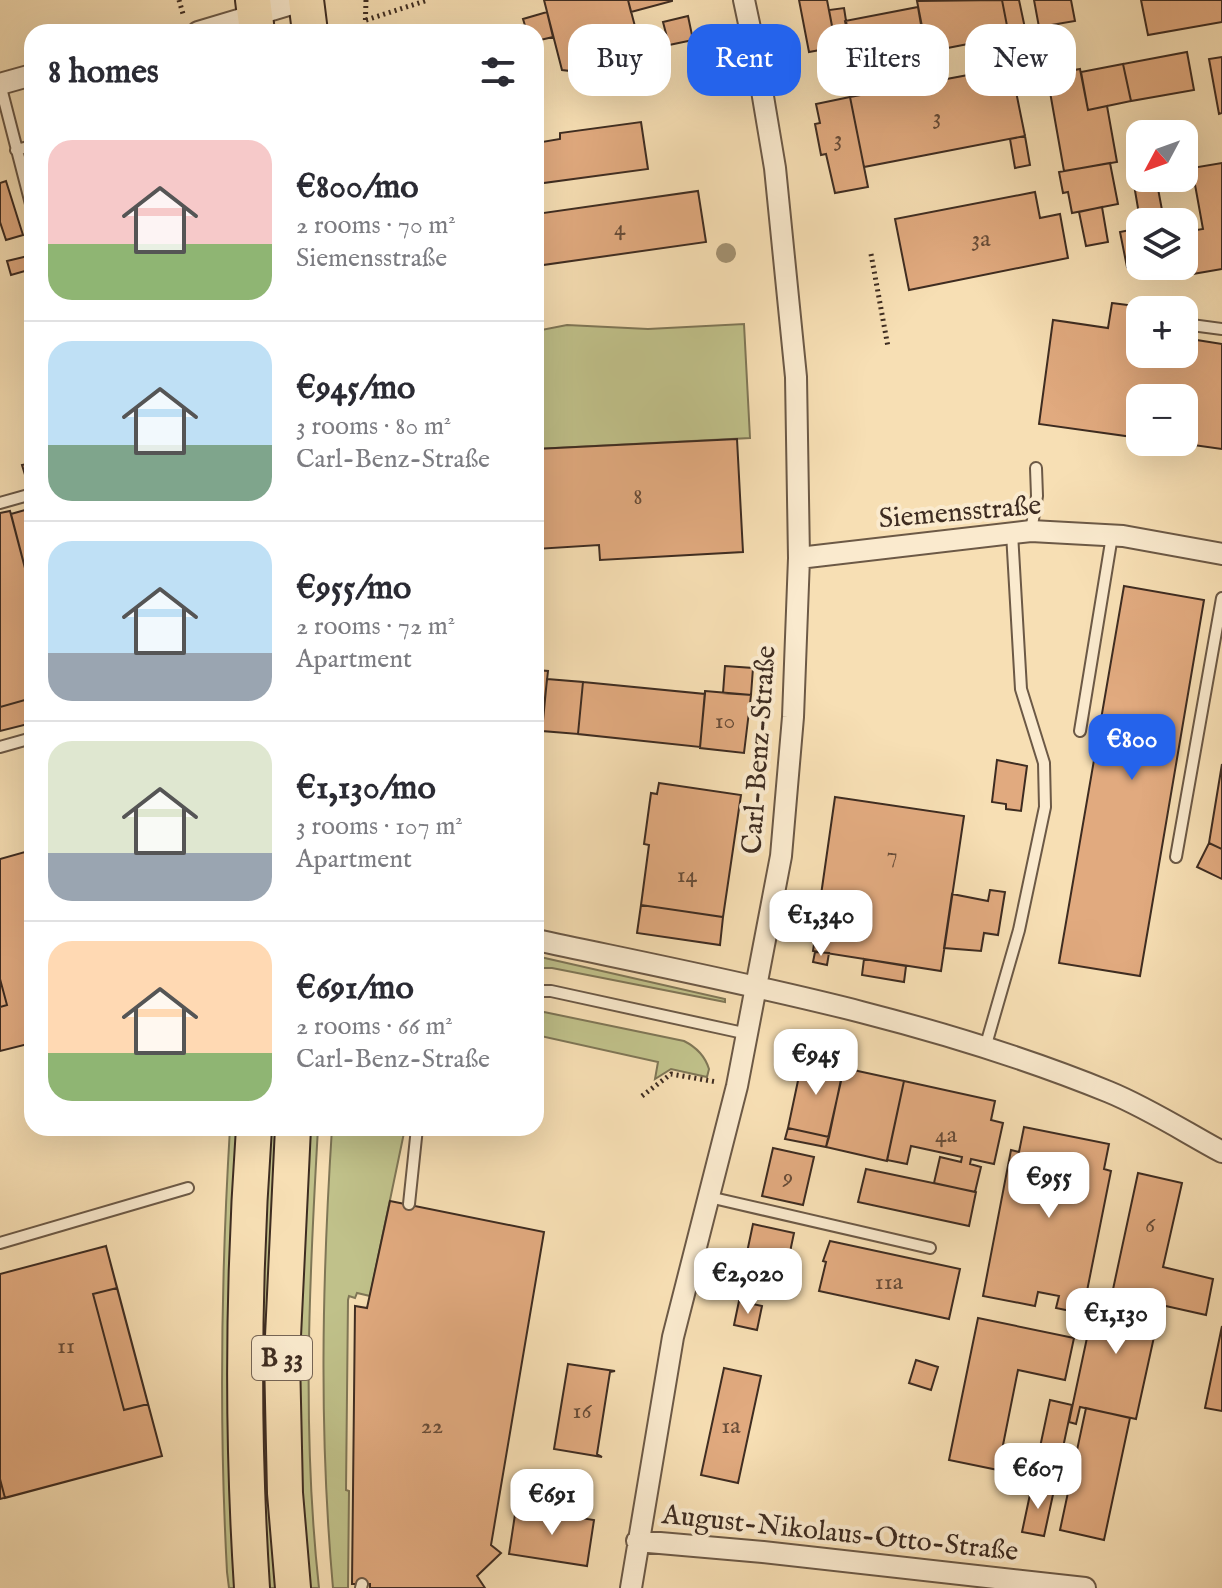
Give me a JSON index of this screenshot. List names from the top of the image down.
{
  "streets": {
    "main road": ["B 33"],
    "street": ["Siemensstraße", "Carl-Benz-Straße", "August-Nikolaus-Otto-Straße"]
  },
  "crossings": [
    ["Siemensstraße", "Carl-Benz-Straße"],
    ["Carl-Benz-Straße", "August-Nikolaus-Otto-Straße"]
  ],
  "house_numbers": [
    "3",
    "3",
    "4",
    "3a",
    "8",
    "10",
    "7",
    "14",
    "4a",
    "9",
    "6",
    "11a",
    "11",
    "16",
    "22",
    "1a"
  ],
  "north": "bottom left",
  "page": {
    "chip": [
      "Buy",
      "Rent",
      "Filters",
      "New"
    ],
    "heading": "8 homes",
    "map_buttons": ["+", "−"],
    "list": [
      {
        "name": "€800/mo",
        "note": "2 rooms · 70 m² · Siemensstraße"
      },
      {
        "name": "€945/mo",
        "note": "3 rooms · 80 m² · Carl-Benz-Straße"
      },
      {
        "name": "€955/mo",
        "note": "2 rooms · 72 m² · Apartment"
      },
      {
        "name": "€1,130/mo",
        "note": "3 rooms · 107 m² · Apartment"
      },
      {
        "name": "€691/mo",
        "note": "2 rooms · 66 m² · Carl-Benz-Straße"
      }
    ],
    "price": [
      "€800",
      "€1,340",
      "€945",
      "€955",
      "€2,020",
      "€1,130",
      "€607",
      "€691"
    ]
  }
}
